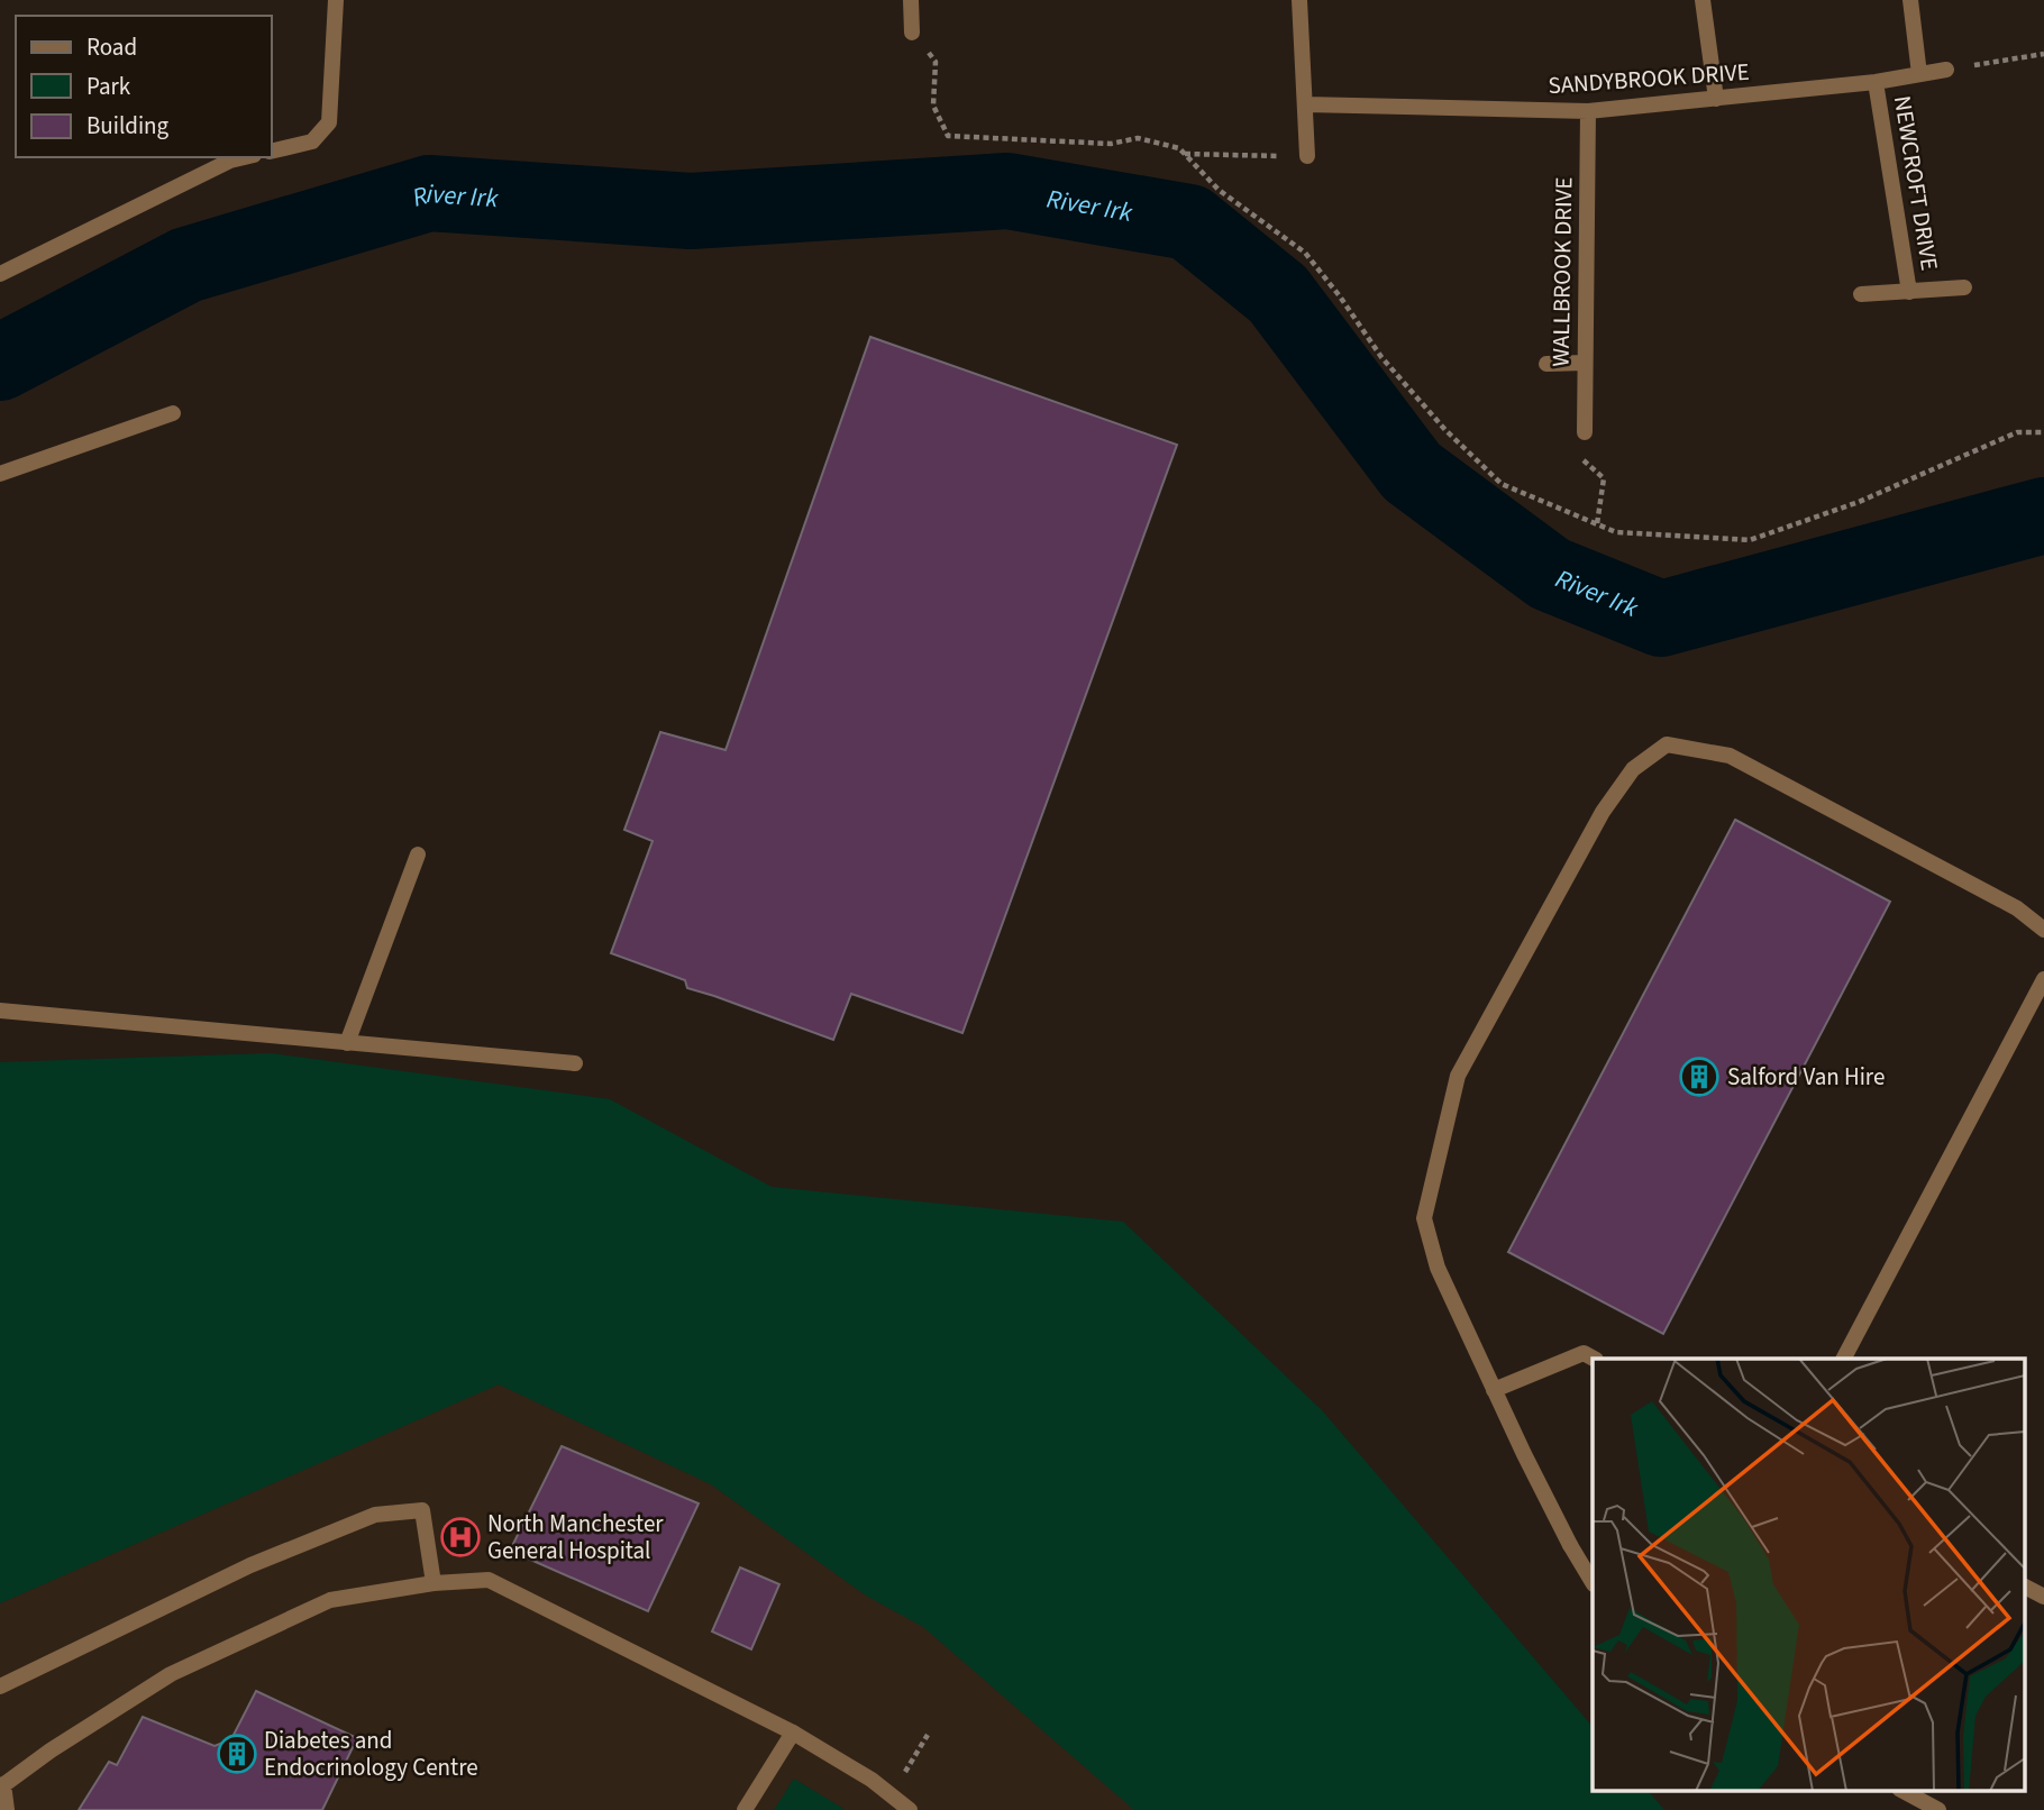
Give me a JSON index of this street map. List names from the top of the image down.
{
  "streets": {
    "street": ["SANDYBROOK DRIVE", "NEWCROFT DRIVE", "WALLBROOK DRIVE"]
  },
  "crossings": [
    ["SANDYBROOK DRIVE", "NEWCROFT DRIVE"],
    ["SANDYBROOK DRIVE", "WALLBROOK DRIVE"]
  ],
  "water": ["River Irk"],
  "places": {
    "building": ["Salford Van Hire", "Diabetes and Endocrinology Centre"],
    "hospital": ["North Manchester General Hospital"]
  },
  "legend": ["Road", "Park", "Building"]
}
